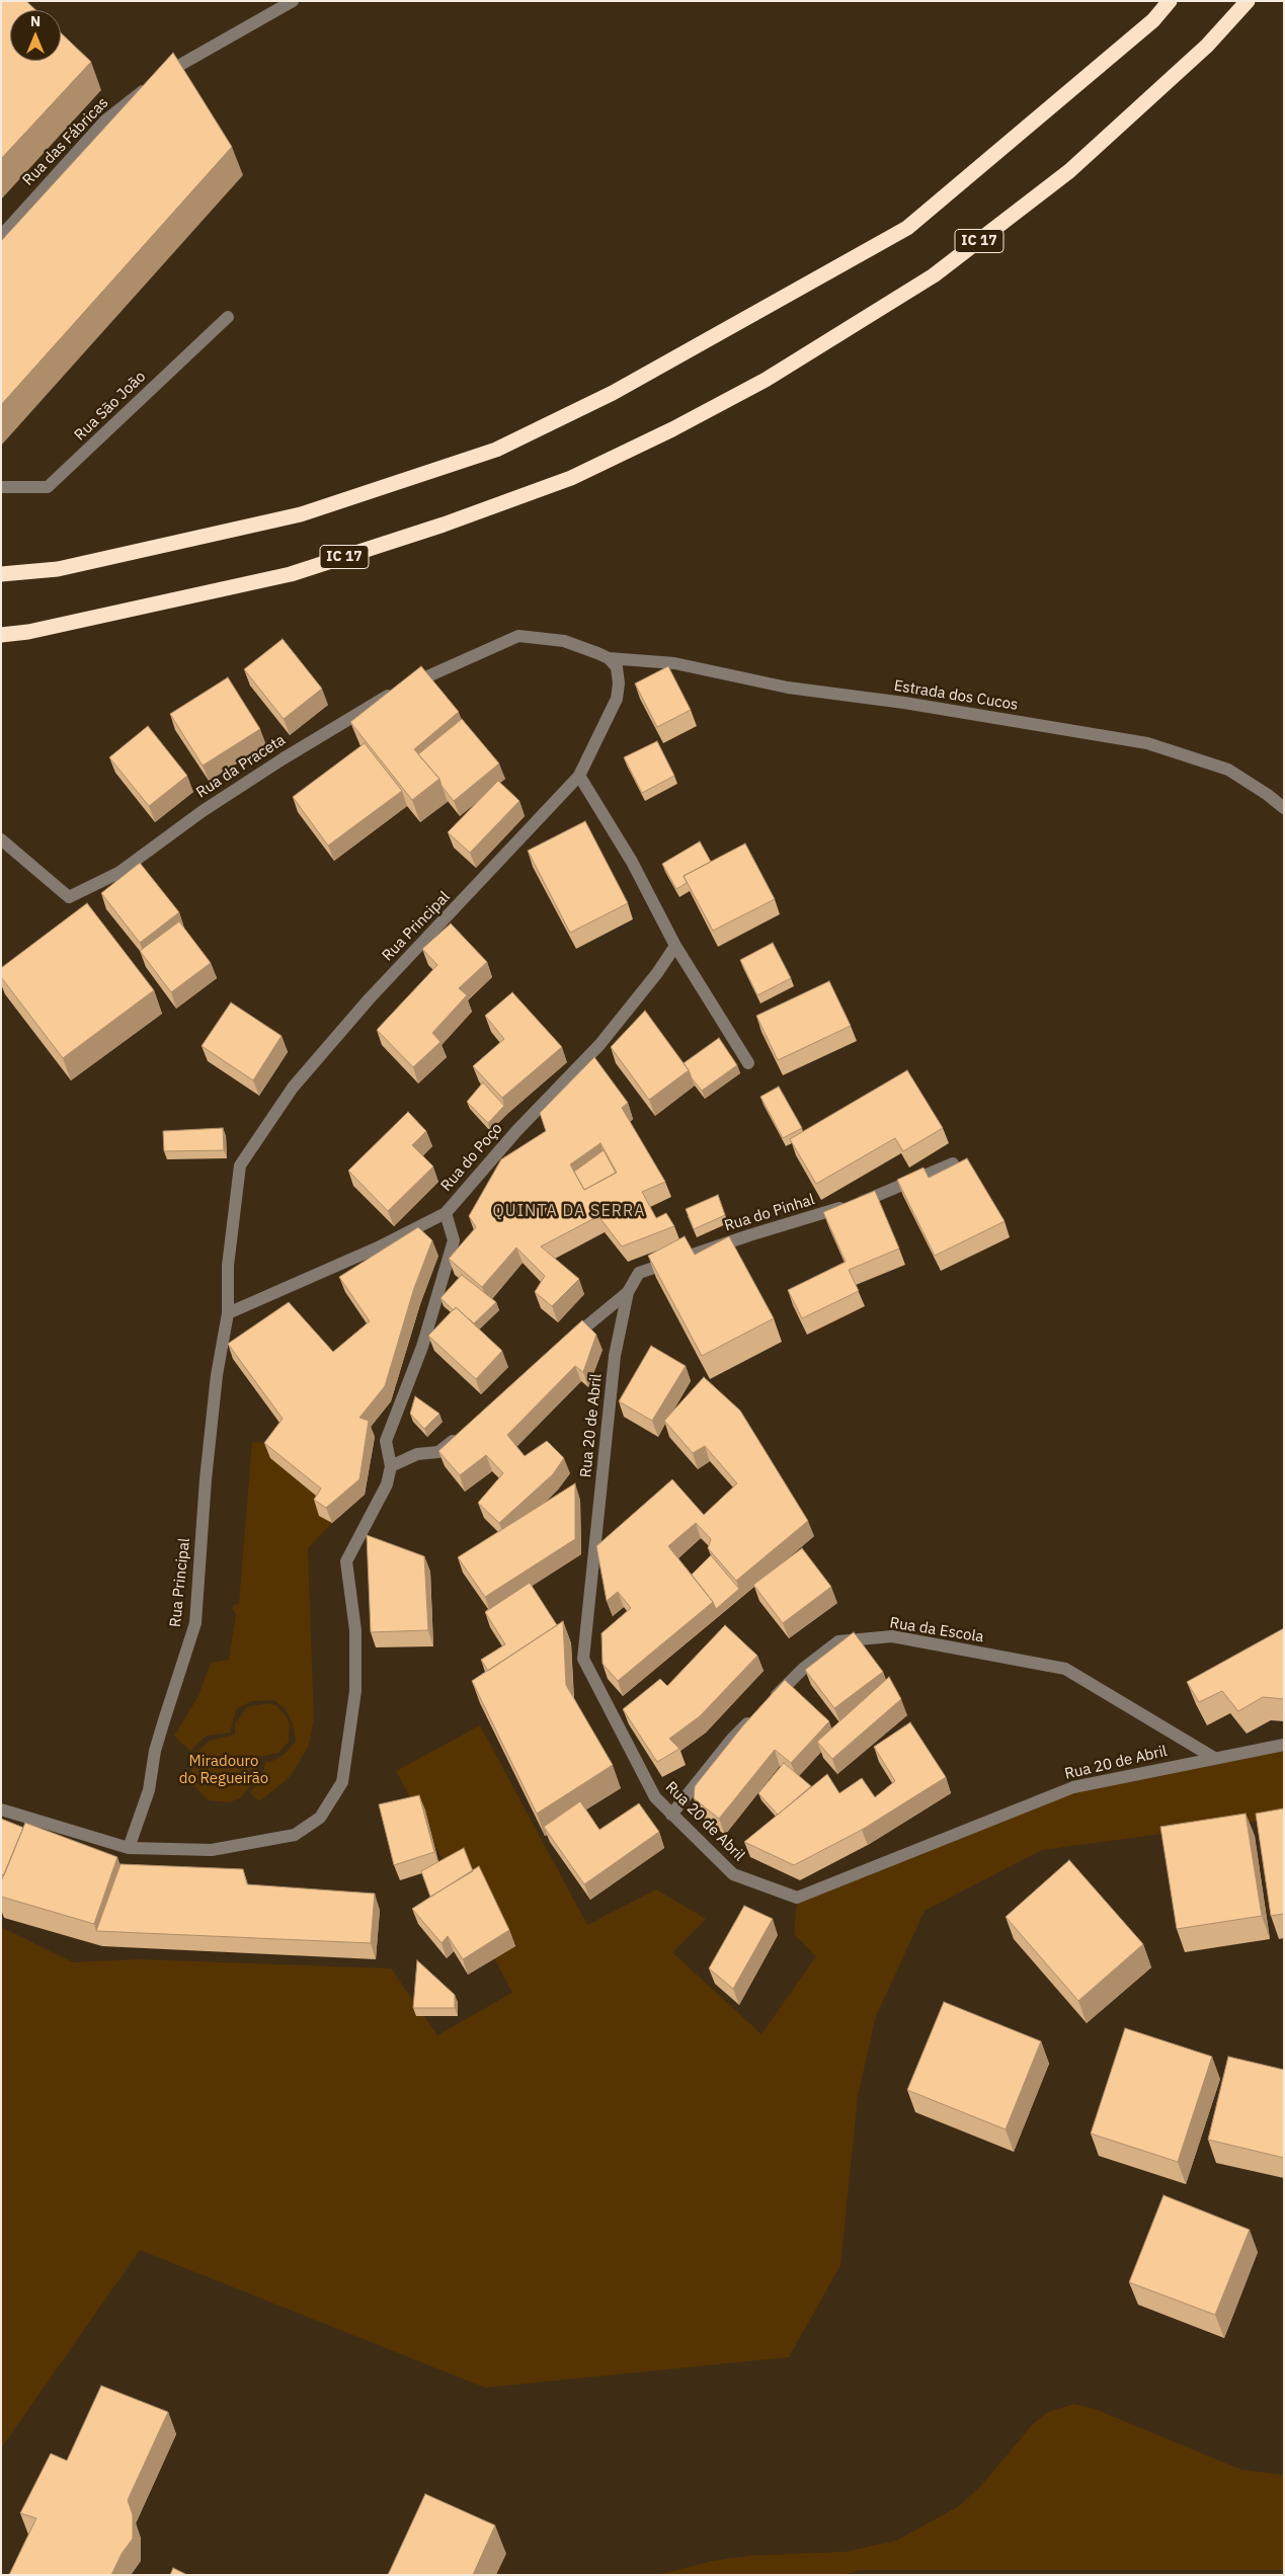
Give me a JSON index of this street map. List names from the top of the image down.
{
  "streets": {
    "highway": ["IC 17"],
    "street": [
      "Rua das Fábricas",
      "Rua São João",
      "Estrada dos Cucos",
      "Rua da Praceta",
      "Rua Principal",
      "Rua do Poço",
      "Rua do Pinhal",
      "Rua 20 de Abril",
      "Rua da Escola"
    ]
  },
  "crossings": [
    ["Estrada dos Cucos", "Rua da Praceta"],
    ["Estrada dos Cucos", "Rua Principal"],
    ["Rua da Praceta", "Rua Principal"],
    ["Rua do Pinhal", "Rua 20 de Abril"],
    ["Rua 20 de Abril", "Rua da Escola"]
  ],
  "districts": ["QUINTA DA SERRA"],
  "parks": ["Miradouro do Regueirão"],
  "north": "top"
}
